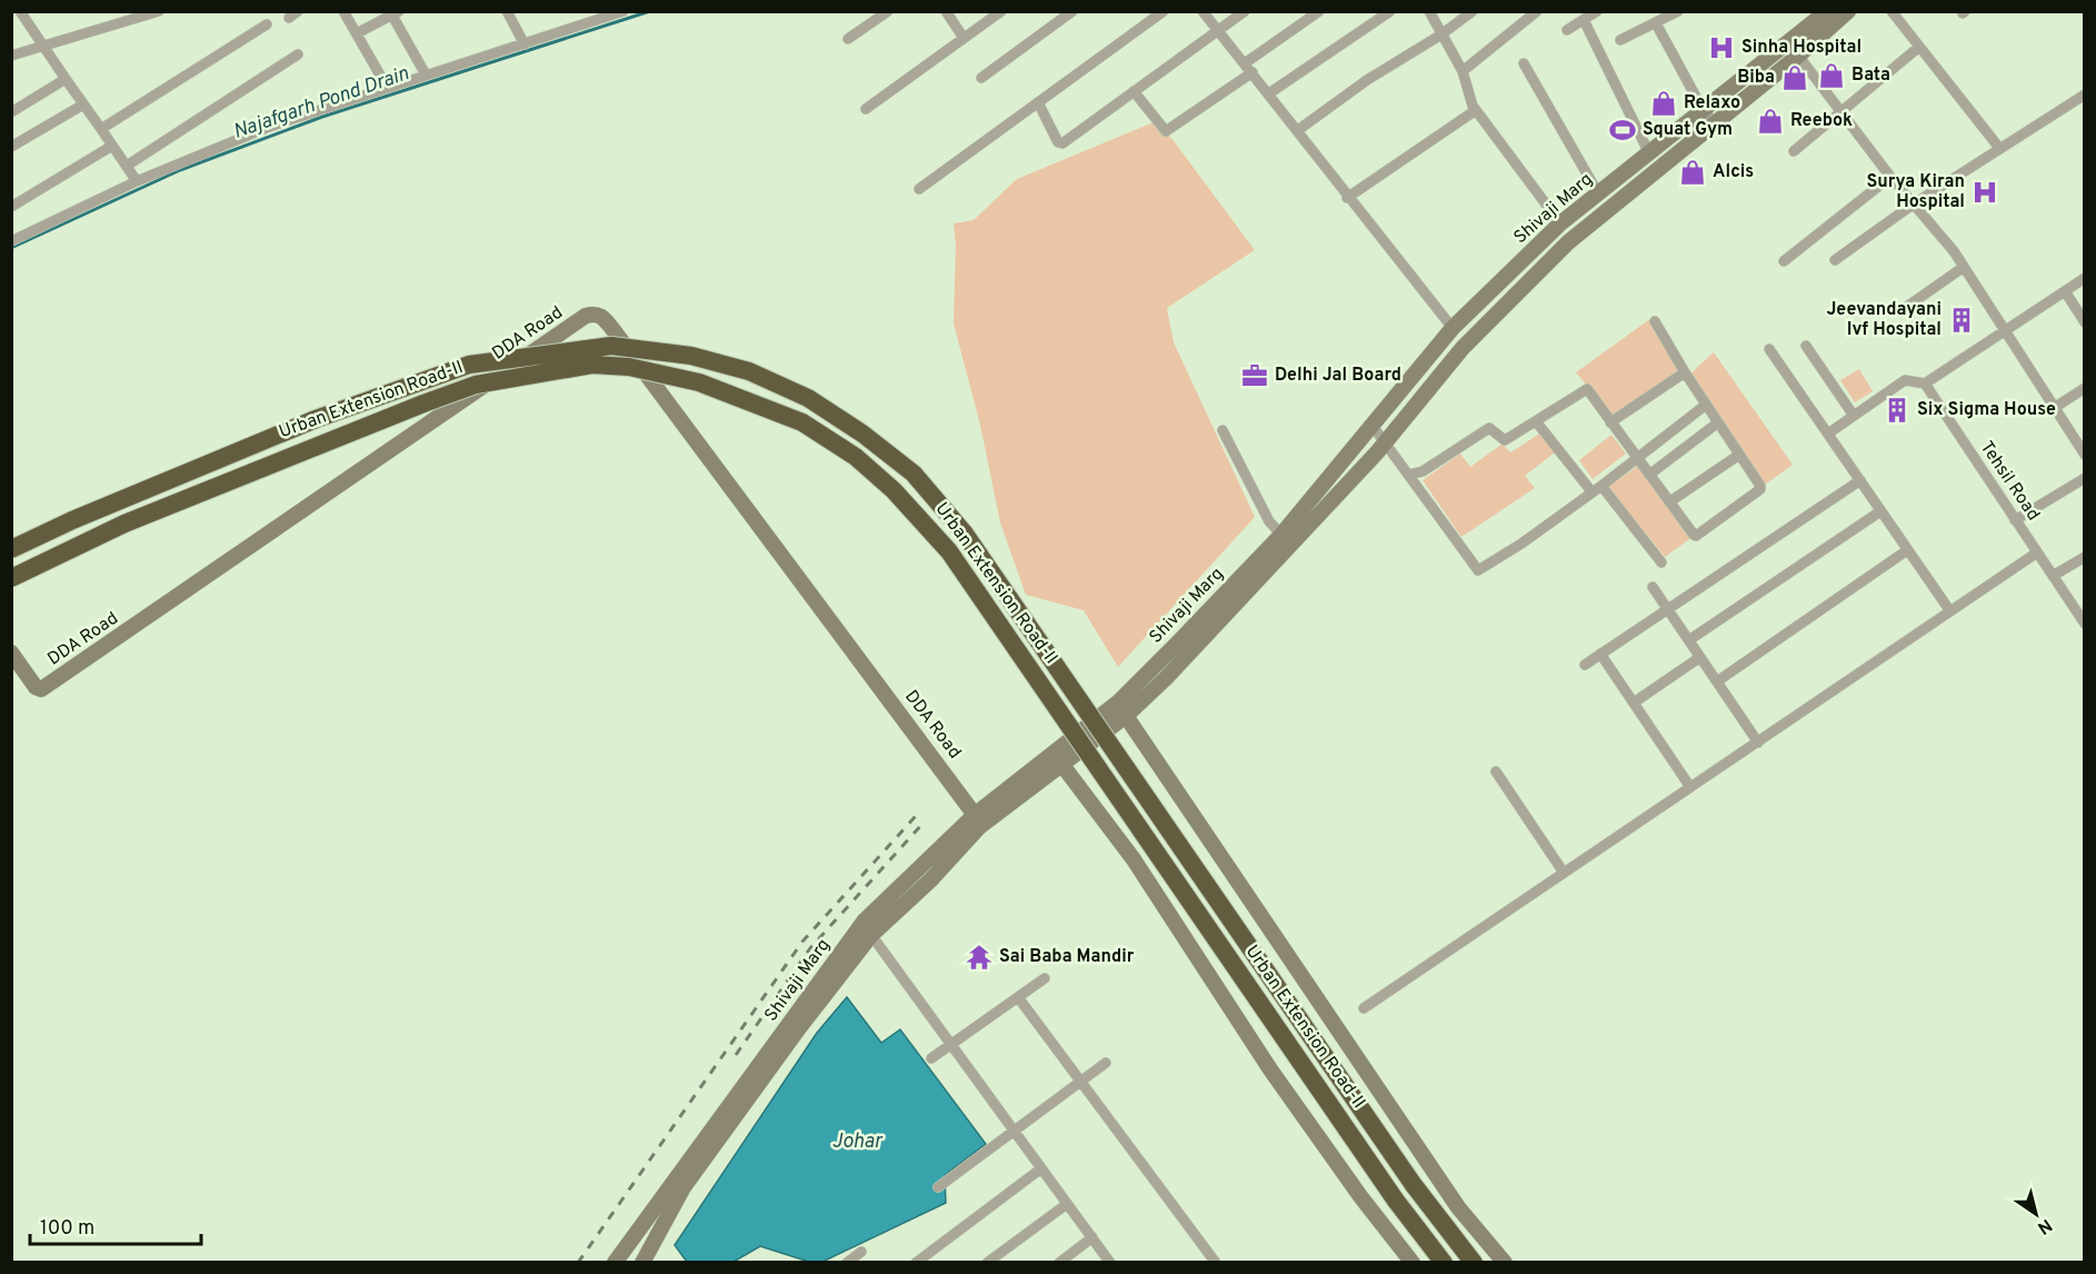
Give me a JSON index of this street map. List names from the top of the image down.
{
  "streets": {
    "highway": ["Urban Extension Road-II"],
    "main road": ["Shivaji Marg", "DDA Road"],
    "street": ["Tehsil Road"]
  },
  "crossings": [
    ["Shivaji Marg", "DDA Road"]
  ],
  "water": ["Najafgarh Pond Drain", "Johar"],
  "places": {
    "hospital": ["Sinha Hospital", "Surya Kiran Hospital"],
    "shop": [
      "Bata",
      "Biba",
      "Relaxo",
      "Reebok",
      "Alcis"
    ],
    "sports": ["Squat Gym"],
    "building": ["Jeevandayani Ivf Hospital", "Six Sigma House"],
    "office": ["Delhi Jal Board"],
    "temple": ["Sai Baba Mandir"]
  },
  "scale_bar": "100 m",
  "north": "bottom right"
}
